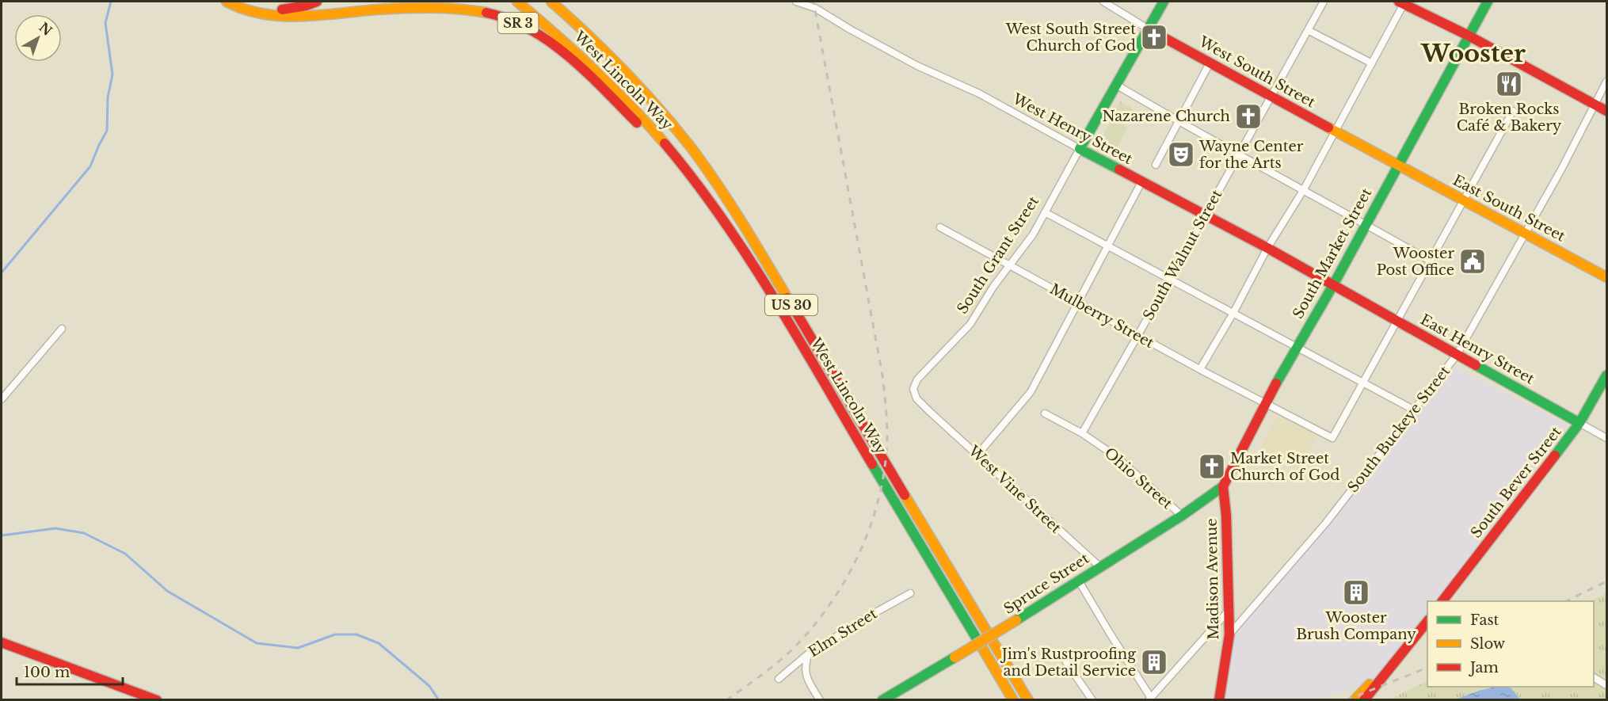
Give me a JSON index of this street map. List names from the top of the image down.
{
  "streets": {
    "main road": [
      "SR 3",
      "West South Street",
      "West Lincoln Way",
      "West Henry Street",
      "East South Street",
      "South Market Street",
      "South Grant Street",
      "US 30",
      "East Henry Street",
      "South Bever Street",
      "Madison Avenue",
      "Spruce Street"
    ],
    "street": [
      "South Walnut Street",
      "Mulberry Street",
      "South Buckeye Street",
      "Ohio Street",
      "West Vine Street",
      "Elm Street"
    ]
  },
  "crossings": [
    ["SR 3", "West Lincoln Way"],
    ["West South Street", "East South Street"],
    ["West South Street", "South Market Street"],
    ["West South Street", "South Grant Street"],
    ["West South Street", "South Walnut Street"],
    ["West Henry Street", "South Market Street"],
    ["West Henry Street", "South Grant Street"],
    ["West Henry Street", "South Walnut Street"],
    ["West Henry Street", "East Henry Street"],
    ["East South Street", "South Market Street"],
    ["East South Street", "South Buckeye Street"],
    ["South Market Street", "Mulberry Street"],
    ["South Market Street", "East Henry Street"],
    ["South Market Street", "Madison Avenue"],
    ["South Market Street", "Spruce Street"],
    ["South Grant Street", "Mulberry Street"],
    ["South Grant Street", "West Vine Street"],
    ["South Walnut Street", "Mulberry Street"],
    ["South Walnut Street", "Ohio Street"],
    ["East Henry Street", "South Buckeye Street"],
    ["East Henry Street", "South Bever Street"],
    ["South Buckeye Street", "Madison Avenue"],
    ["Ohio Street", "Spruce Street"],
    ["West Vine Street", "Spruce Street"],
    ["Madison Avenue", "Spruce Street"]
  ],
  "districts": ["Wooster"],
  "places": {
    "church": ["West South Street Church of God", "Nazarene Church", "Market Street Church of God"],
    "restaurant": ["Broken Rocks Café & Bakery"],
    "theatre": ["Wayne Center for the Arts"],
    "public building": ["Wooster Post Office"],
    "building": ["Wooster Brush Company", "Jim's Rustproofing and Detail Service"]
  },
  "legend": ["Fast", "Slow", "Jam"],
  "scale_bar": "100 m",
  "north": "top right"
}
